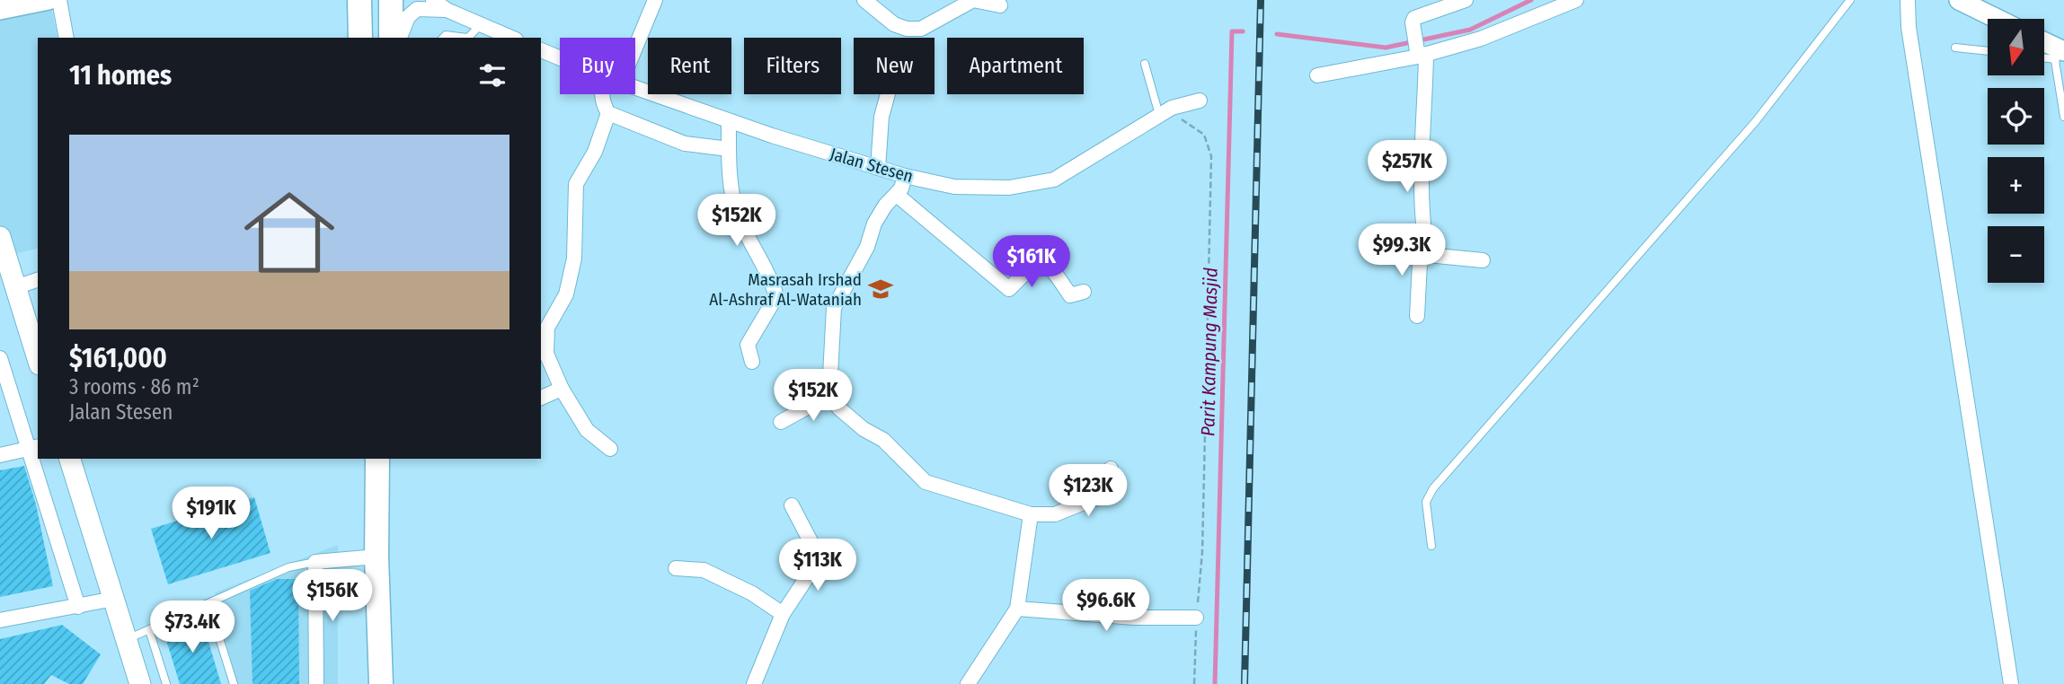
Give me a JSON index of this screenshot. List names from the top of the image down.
{
  "streets": {
    "street": ["Jalan Stesen"]
  },
  "water": ["Parit Kampung Masjid"],
  "places": {
    "school or university": ["Masrasah Irshad Al-Ashraf Al-Wataniah"]
  },
  "north": "bottom",
  "page": {
    "map_buttons": ["+", "−"],
    "chip": [
      "Buy",
      "Rent",
      "Filters",
      "New",
      "Apartment"
    ],
    "heading": "11 homes",
    "list": [
      {
        "name": "$161,000",
        "note": "3 rooms · 86 m² · Jalan Stesen"
      }
    ],
    "price": [
      "$257K",
      "$152K",
      "$99.3K",
      "$161K",
      "$152K",
      "$123K",
      "$191K",
      "$113K",
      "$156K",
      "$96.6K",
      "$73.4K"
    ]
  }
}
